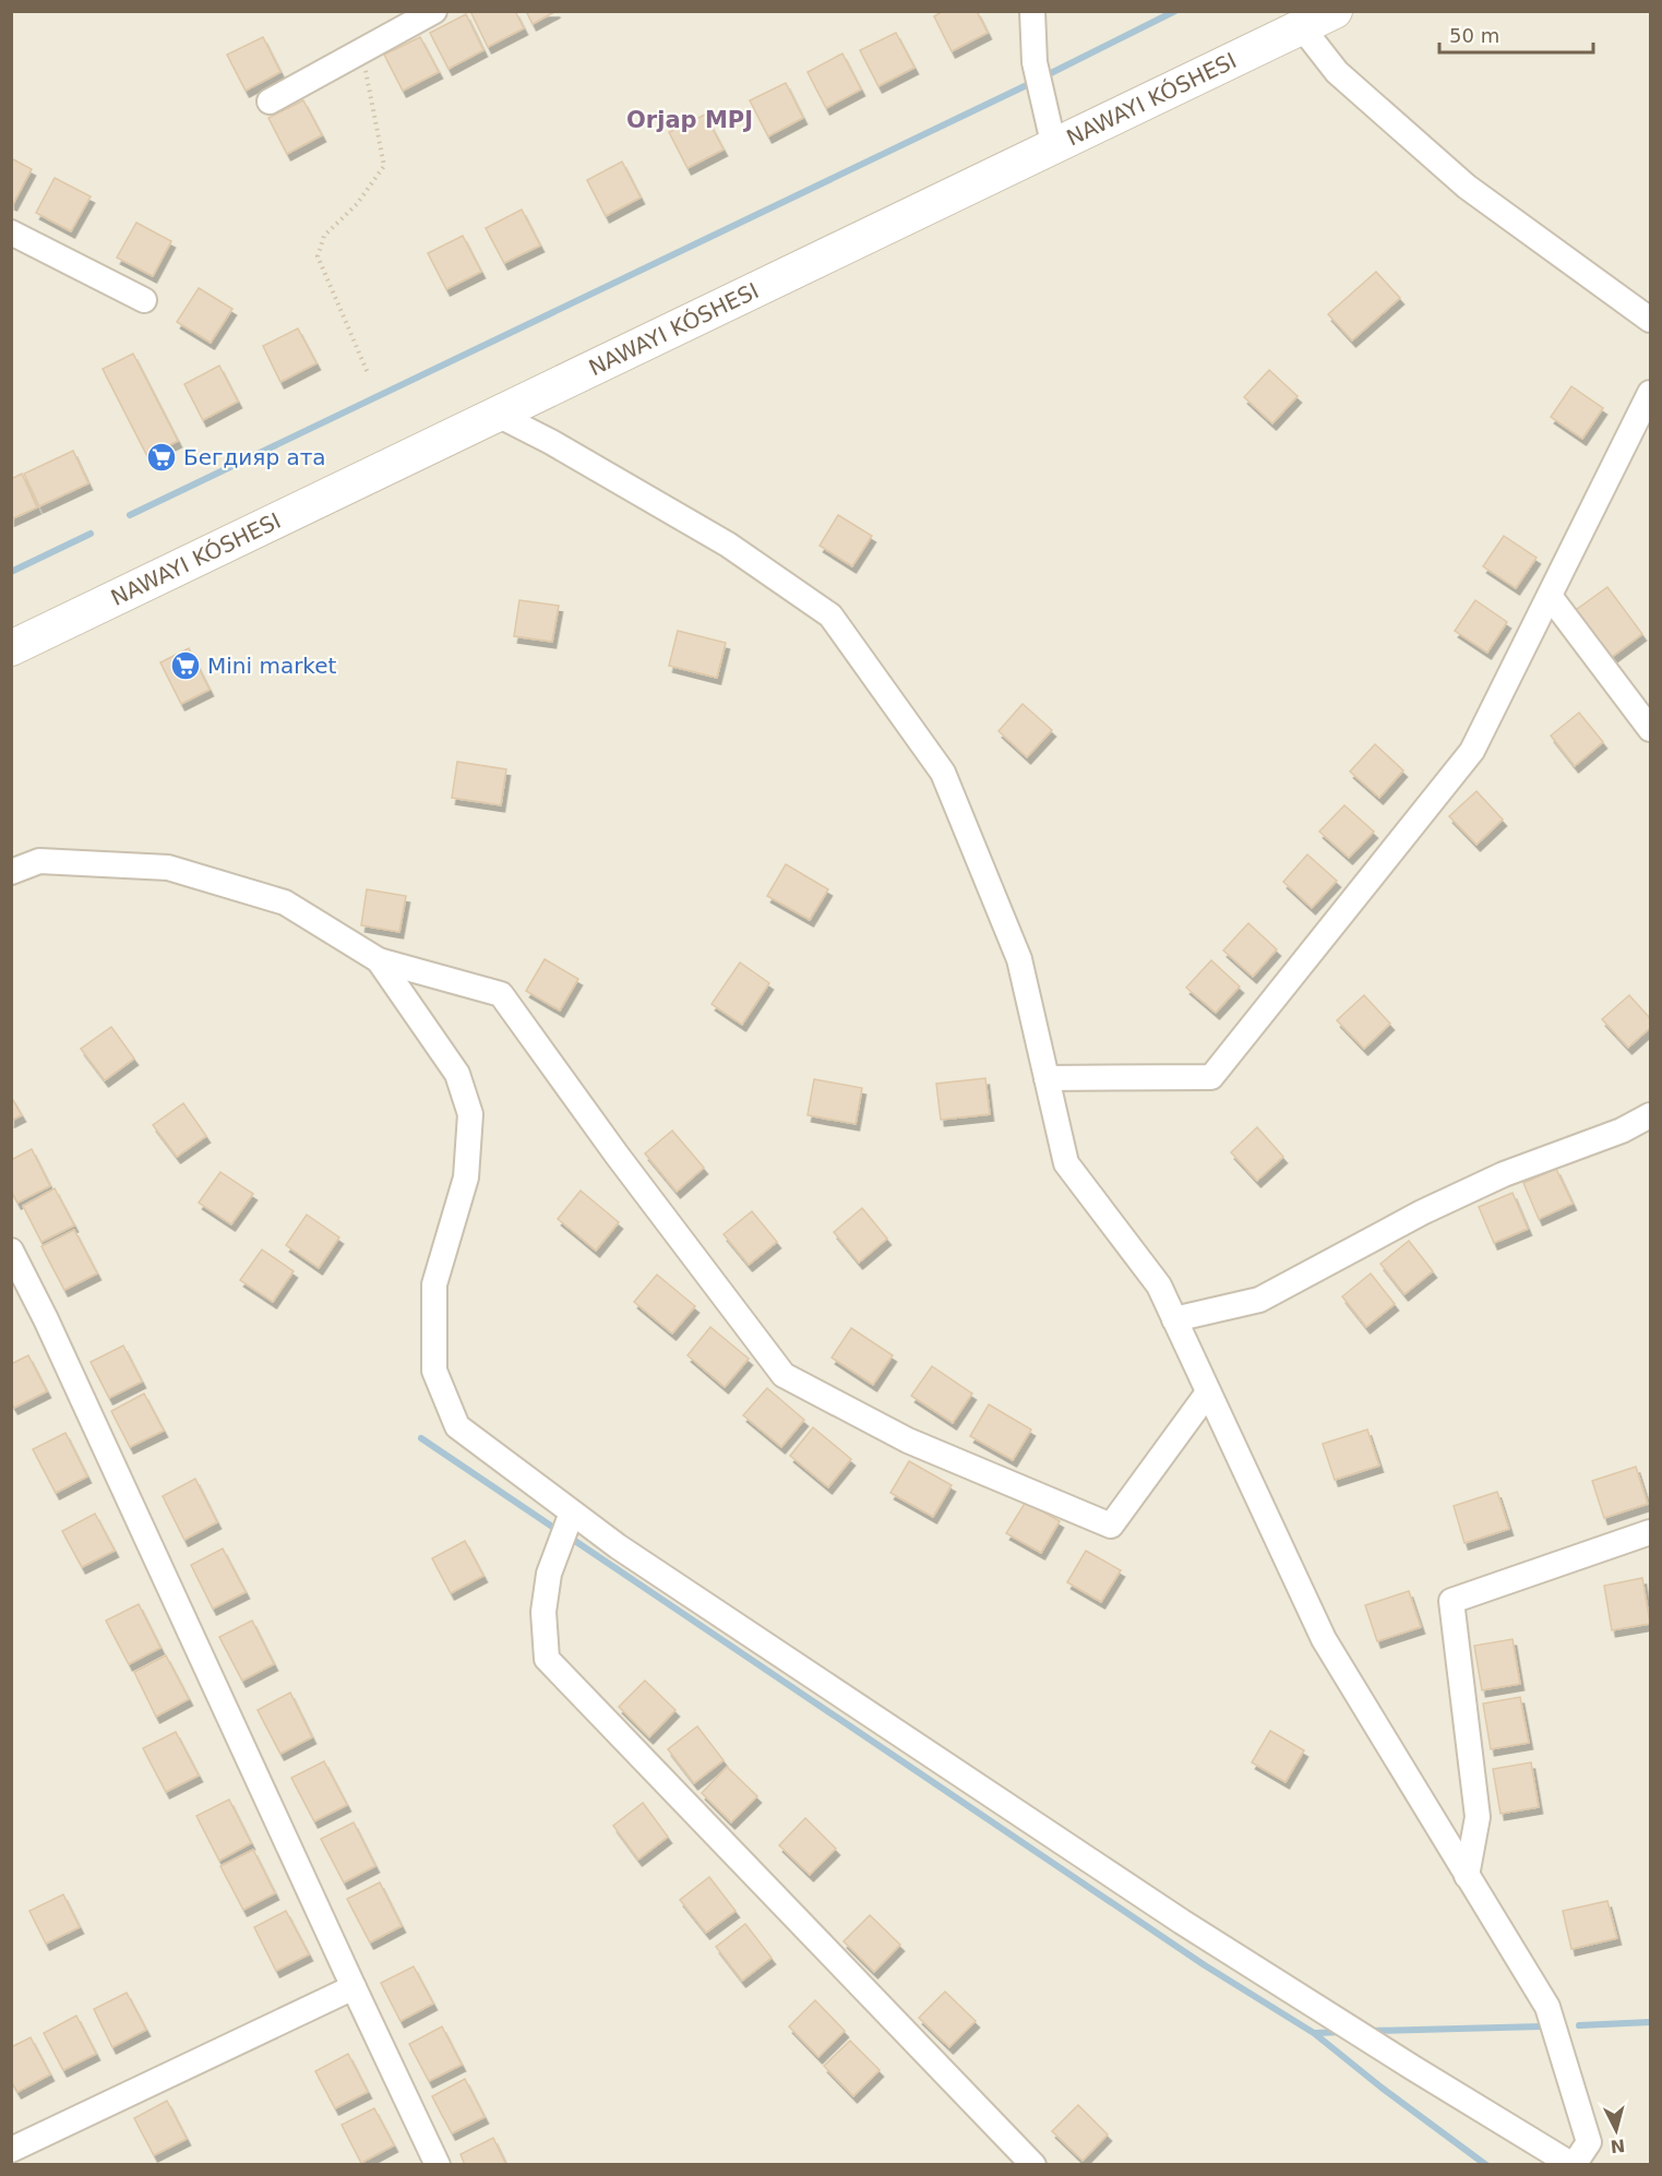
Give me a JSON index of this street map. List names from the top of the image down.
{
  "districts": ["Orjap MPJ"],
  "places": {
    "supermarket": ["Бегдияр ата", "Mini market"]
  },
  "scale_bar": "50 m",
  "north": "bottom"
}
